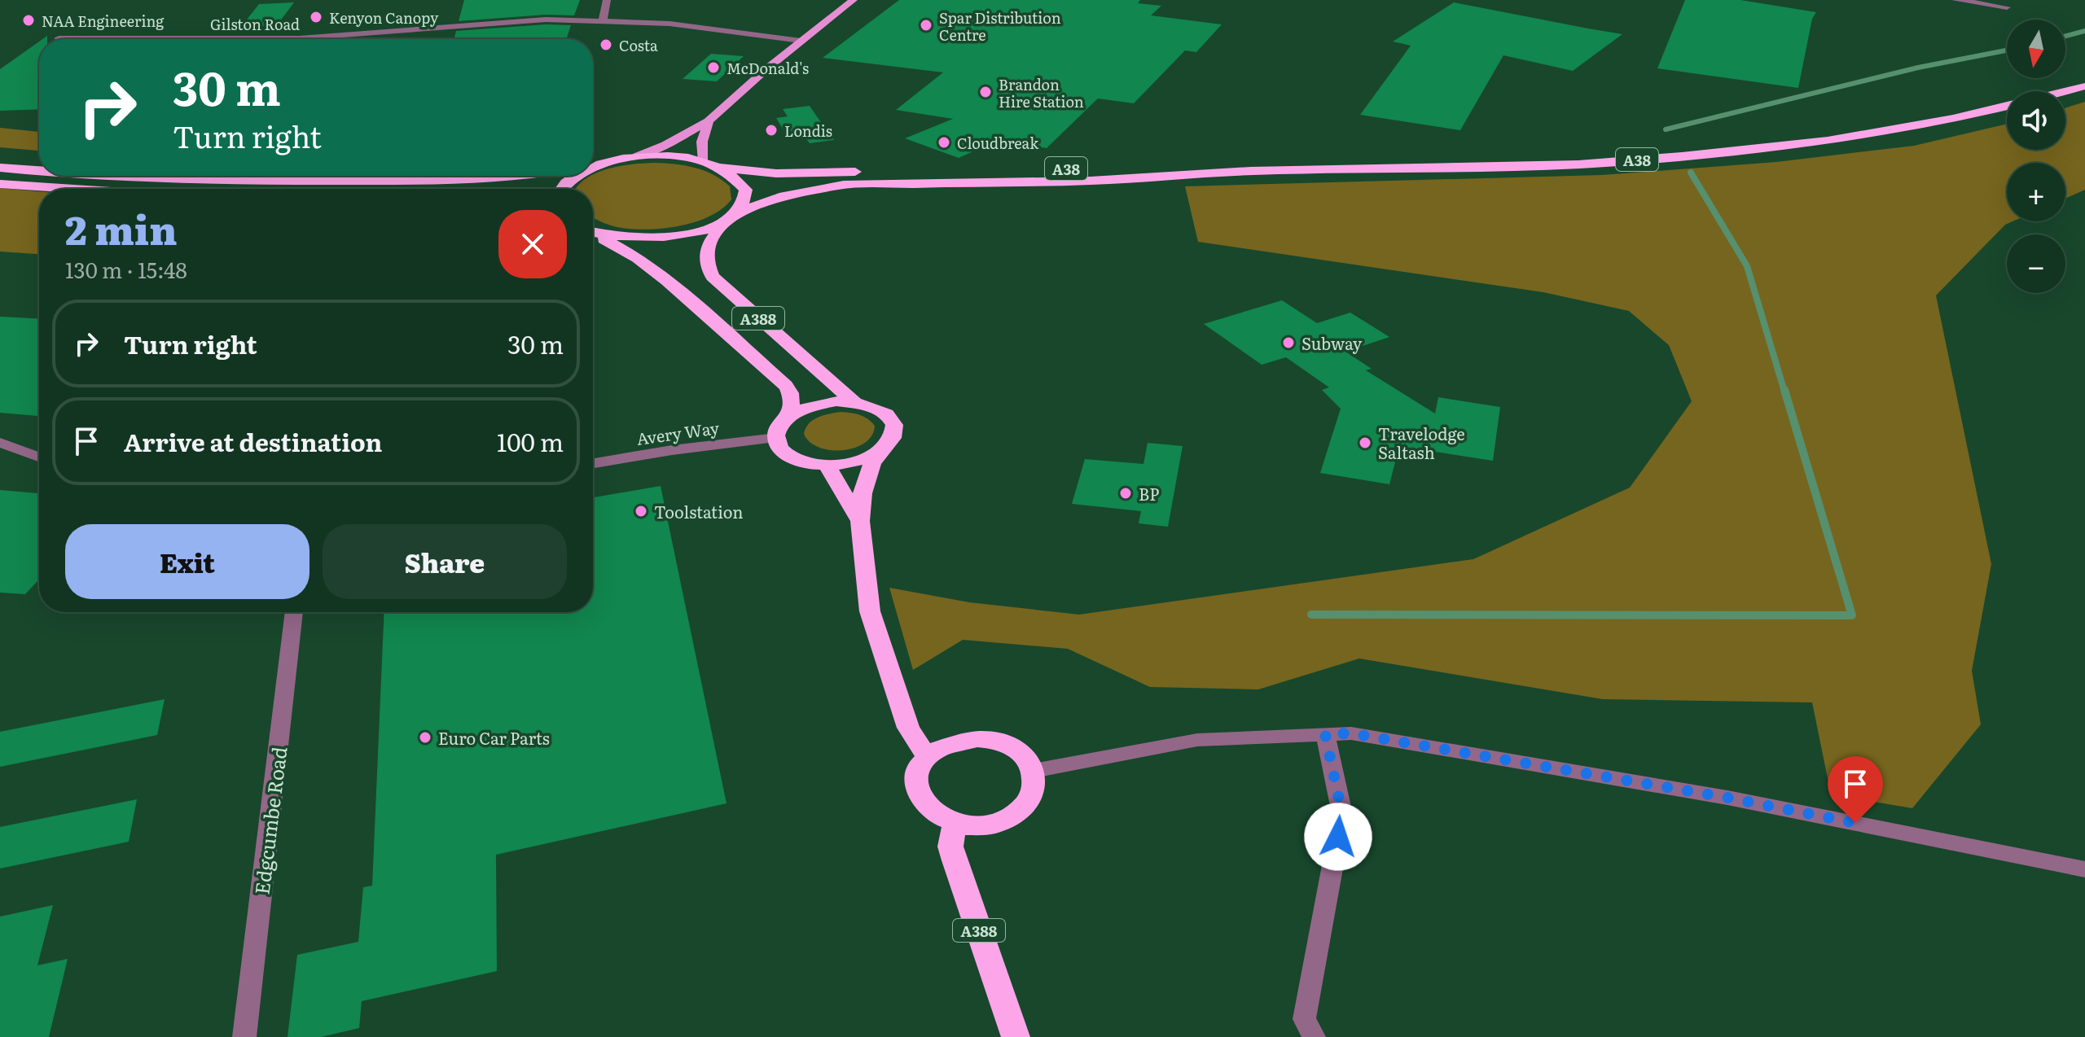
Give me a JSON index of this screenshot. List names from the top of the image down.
{
  "streets": {
    "highway": ["A38", "A388"],
    "street": ["Gilston Road", "Avery Way", "Edgcumbe Road"]
  },
  "crossings": [
    ["A38", "A388"]
  ],
  "places": [
    "Kenyon Canopy",
    "NAA Engineering",
    "Spar Distribution Centre",
    "Costa",
    "McDonald's",
    "Brandon Hire Station",
    "Londis",
    "Cloudbreak",
    "Subway",
    "Travelodge Saltash",
    "BP",
    "Toolstation",
    "Euro Car Parts"
  ],
  "north": "bottom",
  "page": {
    "map_buttons": ["+", "−"],
    "turn": ["30 m", "Turn right"],
    "heading": ["2 min", "130 m · 15:48"],
    "list": [
      {
        "name": "Turn right",
        "value": "30 m"
      },
      {
        "name": "Arrive at destination",
        "value": "100 m"
      }
    ],
    "buttons": ["Exit", "Share"]
  }
}
